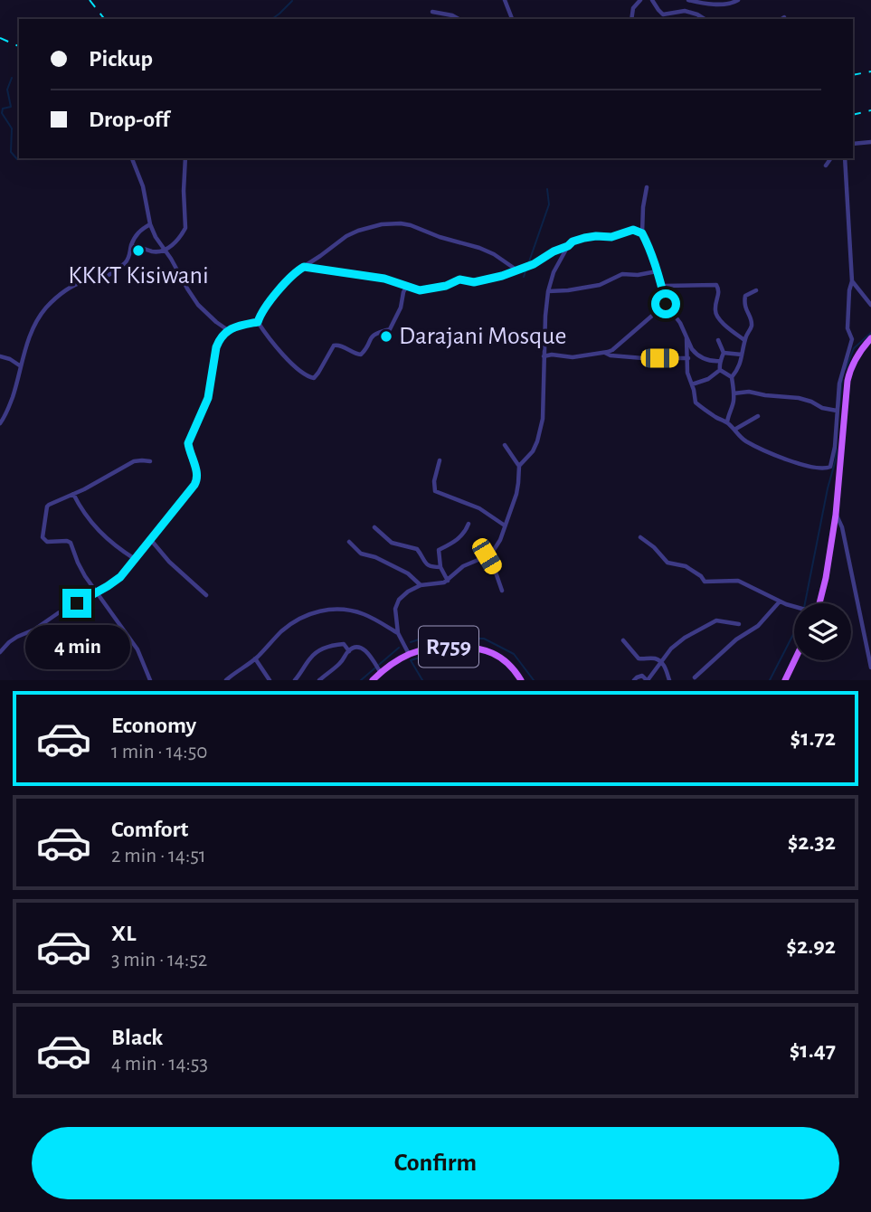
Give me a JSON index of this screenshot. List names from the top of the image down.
{
  "streets": {
    "main road": ["R759"]
  },
  "places": ["KKKT Kisiwani", "Darajani Mosque"],
  "page": {
    "banner": ["Pickup", "Drop-off"],
    "bubble": "4 min",
    "list": [
      {
        "name": "Economy",
        "note": "1 min · 14:50",
        "value": "$1.72"
      },
      {
        "name": "Comfort",
        "note": "2 min · 14:51",
        "value": "$2.32"
      },
      {
        "name": "XL",
        "note": "3 min · 14:52",
        "value": "$2.92"
      },
      {
        "name": "Black",
        "note": "4 min · 14:53",
        "value": "$1.47"
      }
    ],
    "buttons": "Confirm"
  }
}
